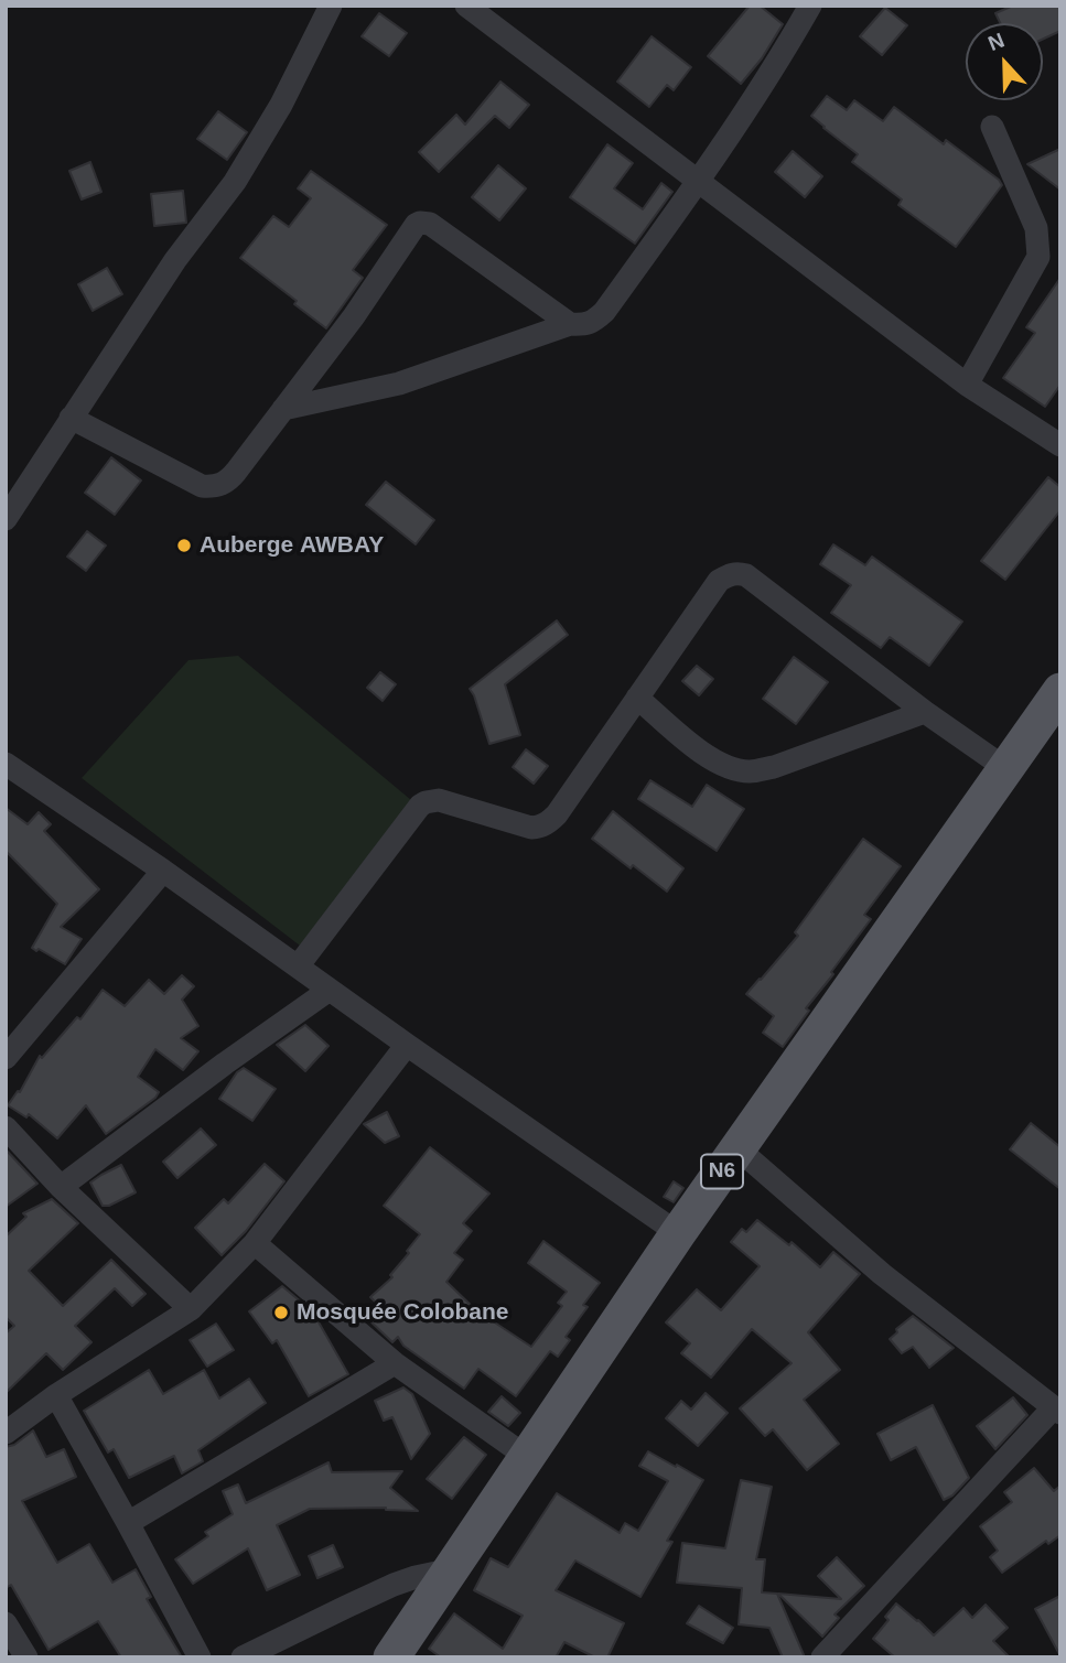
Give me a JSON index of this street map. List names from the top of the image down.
{
  "streets": {
    "main road": ["N6"]
  },
  "places": ["Auberge AWBAY", "Mosquée Colobane"],
  "north": "top"
}
